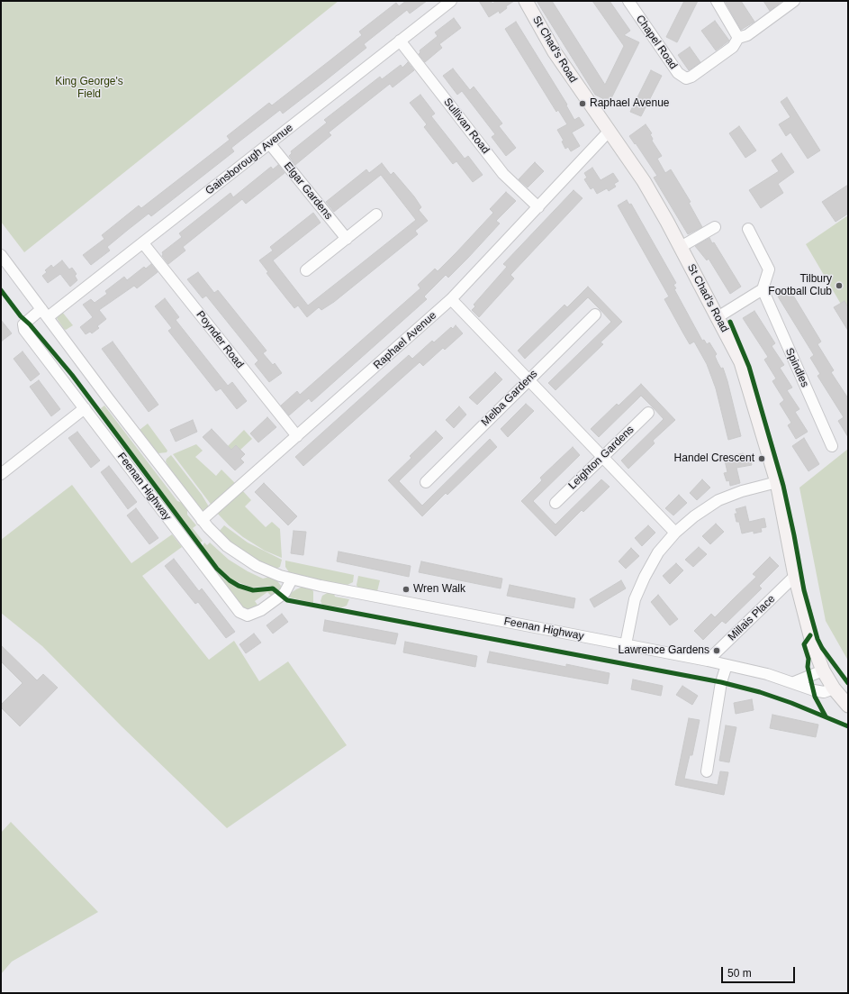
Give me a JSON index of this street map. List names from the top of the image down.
{
  "streets": {
    "main road": ["St Chad's Road"],
    "street": [
      "Chapel Road",
      "Sullivan Road",
      "Gainsborough Avenue",
      "Elgar Gardens",
      "Poynder Road",
      "Raphael Avenue",
      "Spindles",
      "Melba Gardens",
      "Leighton Gardens",
      "Feenan Highway",
      "Millais Place"
    ]
  },
  "crossings": [
    ["St Chad's Road", "Raphael Avenue"],
    ["St Chad's Road", "Feenan Highway"],
    ["St Chad's Road", "Millais Place"],
    ["Sullivan Road", "Gainsborough Avenue"],
    ["Sullivan Road", "Raphael Avenue"],
    ["Gainsborough Avenue", "Elgar Gardens"],
    ["Gainsborough Avenue", "Poynder Road"],
    ["Gainsborough Avenue", "Feenan Highway"],
    ["Poynder Road", "Raphael Avenue"],
    ["Raphael Avenue", "Feenan Highway"],
    ["Feenan Highway", "Millais Place"]
  ],
  "parks": ["King George's Field"],
  "places": [
    "Raphael Avenue",
    "Tilbury Football Club",
    "Handel Crescent",
    "Wren Walk",
    "Lawrence Gardens"
  ],
  "scale_bar": "50 m"
}
